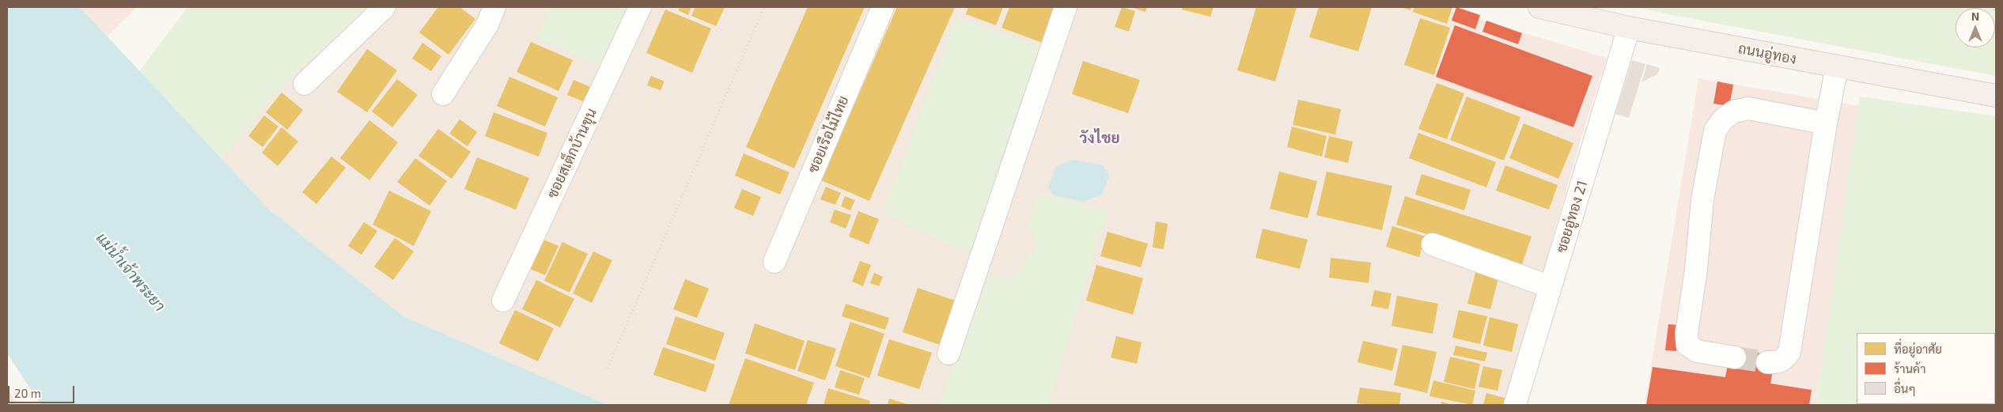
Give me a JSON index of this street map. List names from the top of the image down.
{
  "streets": {
    "main road": ["ถนนอู่ทอง"],
    "street": ["ซอยเรือไม้ไทย", "ซอยสเต็กบ้านขุน", "ซอยอู่ทอง 21"]
  },
  "crossings": [
    ["ถนนอู่ทอง", "ซอยอู่ทอง 21"]
  ],
  "districts": ["วังไชย"],
  "water": ["แม่น้ำเจ้าพระยา"],
  "legend": ["ที่อยู่อาศัย", "ร้านค้า", "อื่นๆ"],
  "scale_bar": "20 m",
  "north": "top"
}
